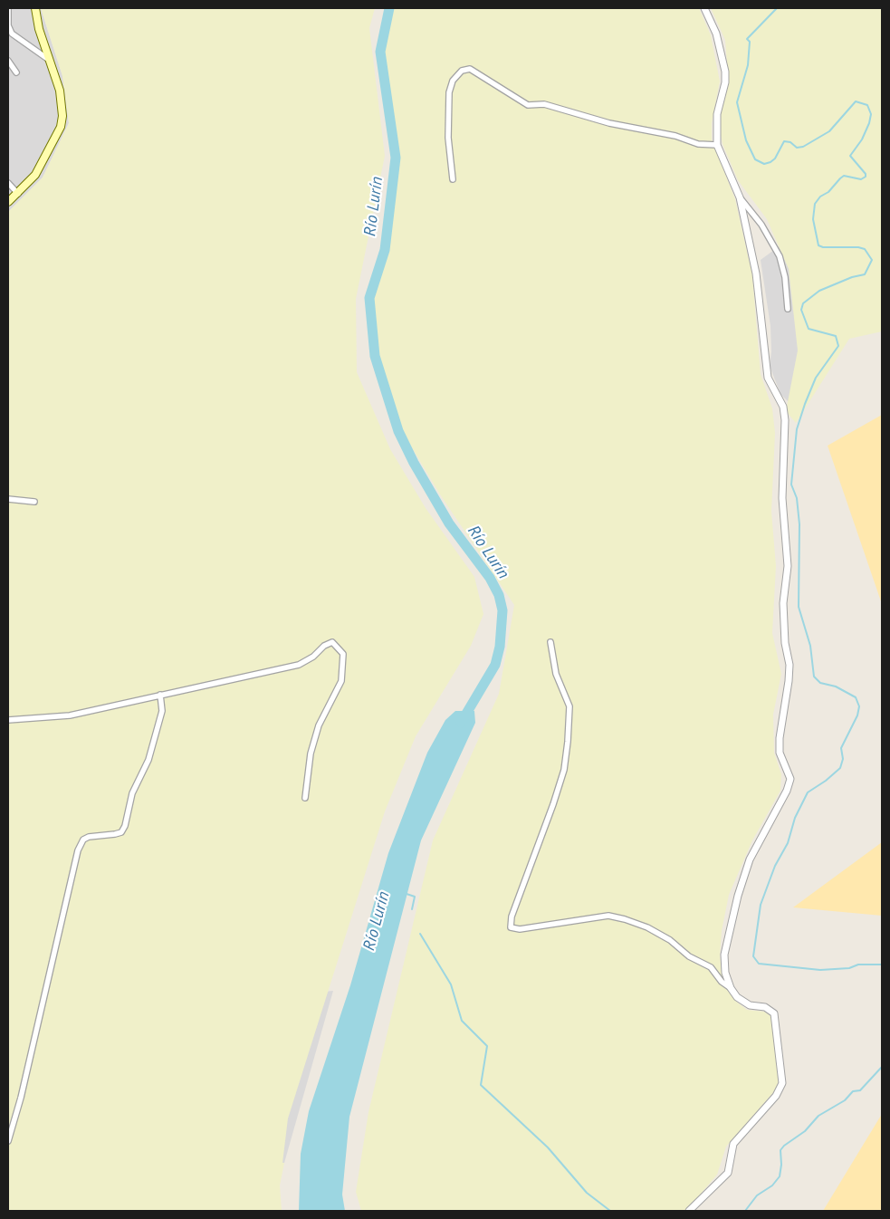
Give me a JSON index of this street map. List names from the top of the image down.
{
  "water": ["Río Lurín"]
}
